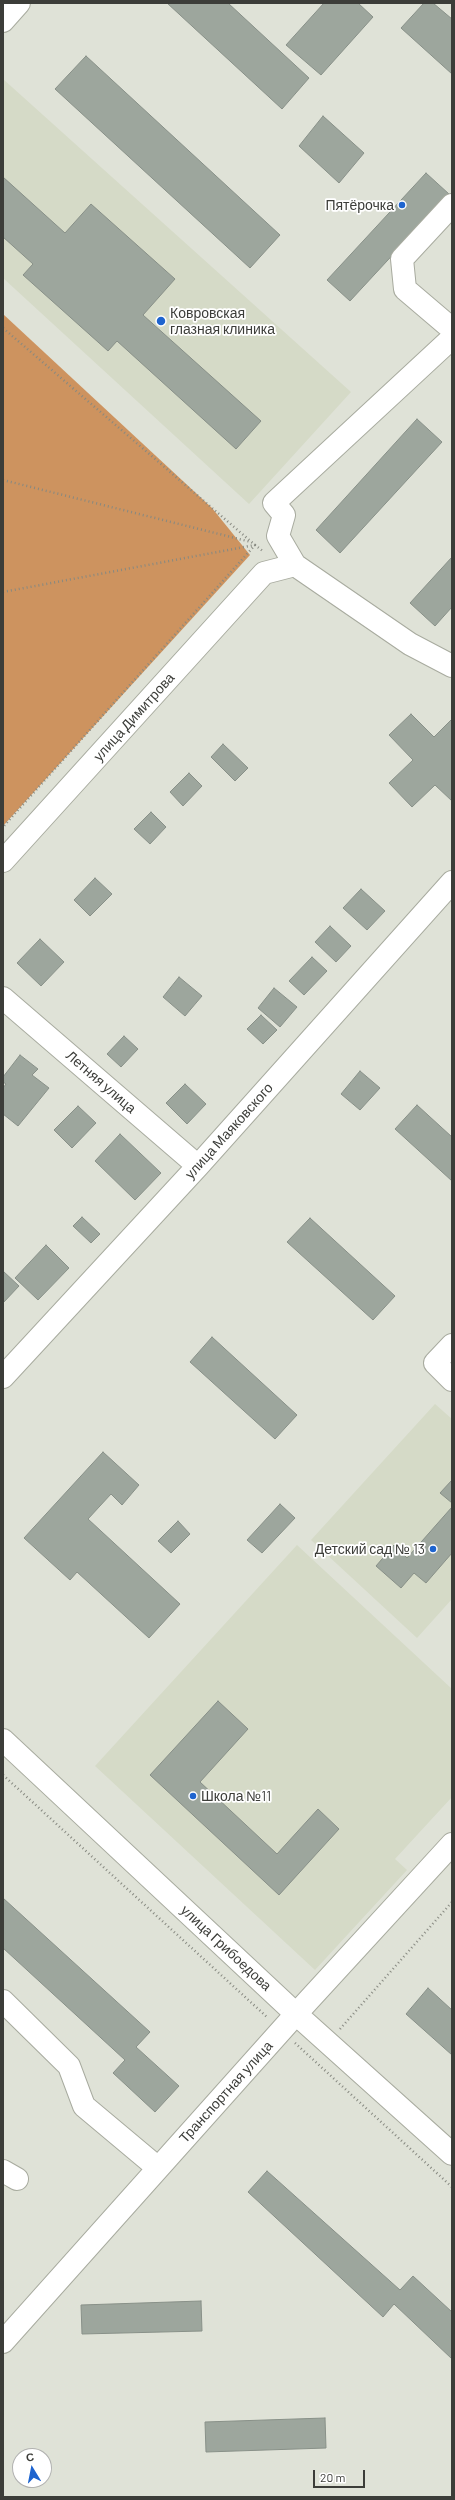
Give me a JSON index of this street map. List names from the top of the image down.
{
  "streets": {
    "street": [
      "улица Димитрова",
      "Летняя улица",
      "улица Маяковского",
      "улица Грибоедова",
      "Транспортная улица"
    ]
  },
  "crossings": [
    ["Летняя улица", "улица Маяковского"],
    ["улица Грибоедова", "Транспортная улица"]
  ],
  "places": [
    "Пятёрочка",
    "Ковровская глазная клиника",
    "Детский сад № 13",
    "Школа №11"
  ],
  "scale_bar": "20 m",
  "north": "top"
}
